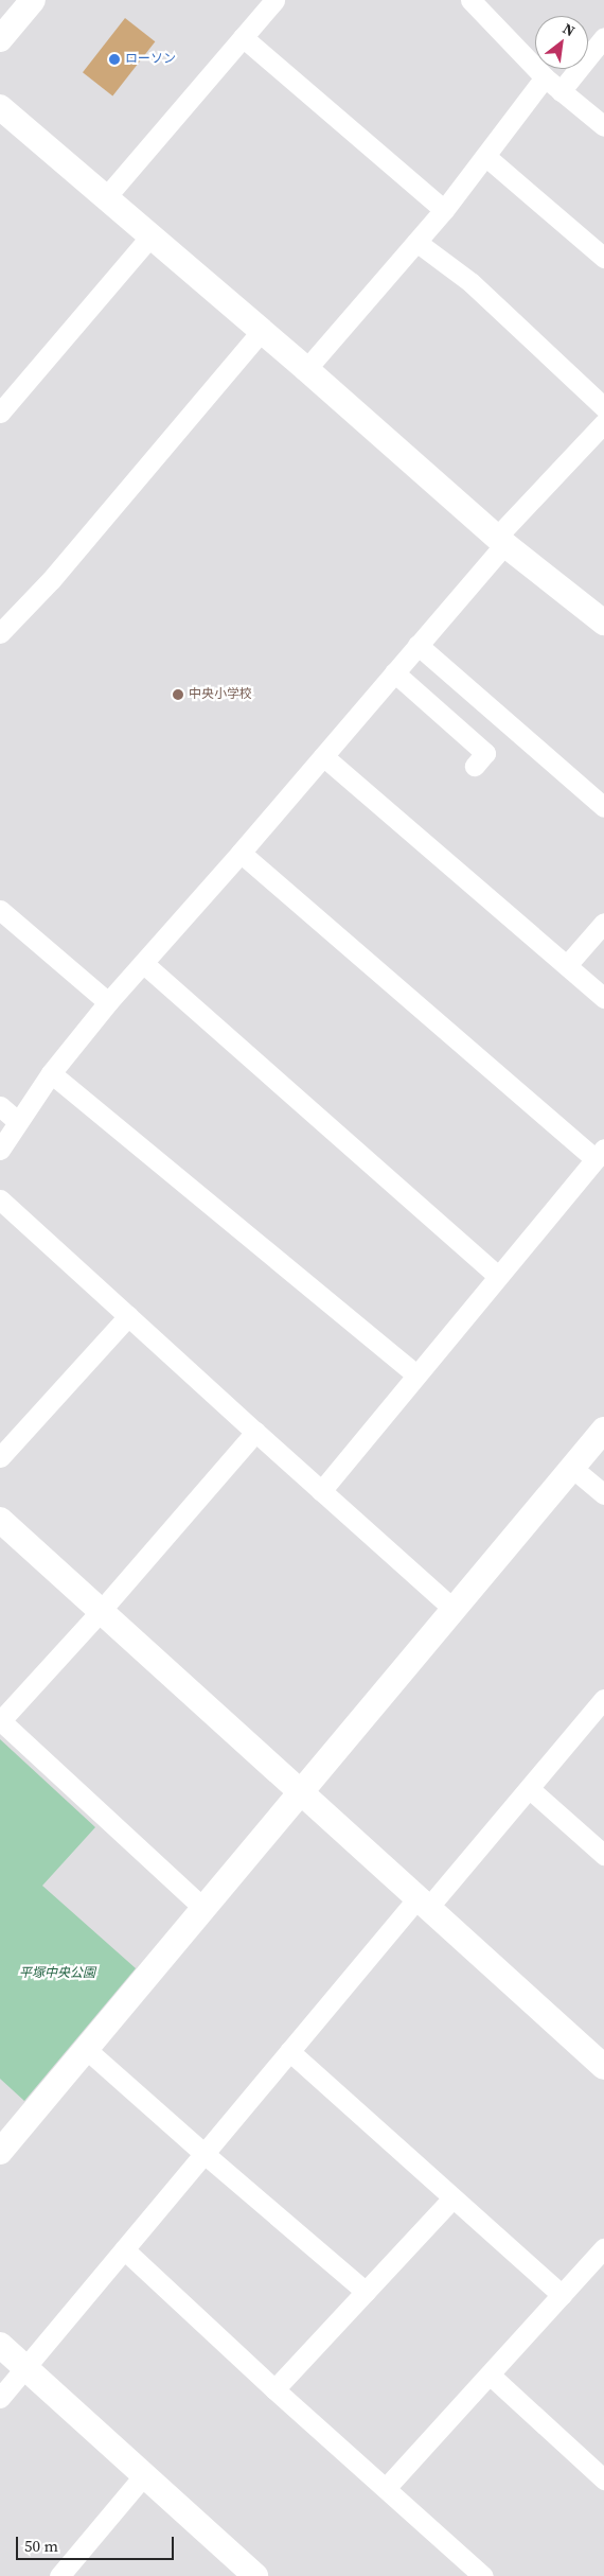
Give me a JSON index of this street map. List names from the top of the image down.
{
  "parks": ["平塚中央公園"],
  "places": ["ローソン", "中央小学校"],
  "scale_bar": "50 m",
  "north": "top right"
}
